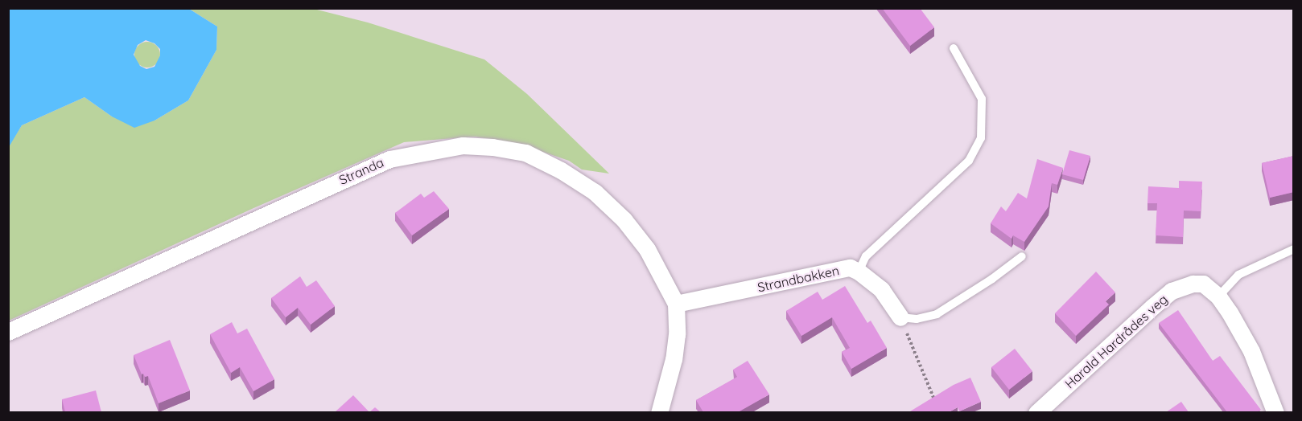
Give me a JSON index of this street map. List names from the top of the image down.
{
  "streets": {
    "street": ["Stranda", "Strandbakken", "Harald Hardrådes veg"]
  },
  "crossings": [
    ["Stranda", "Strandbakken"]
  ]
}
